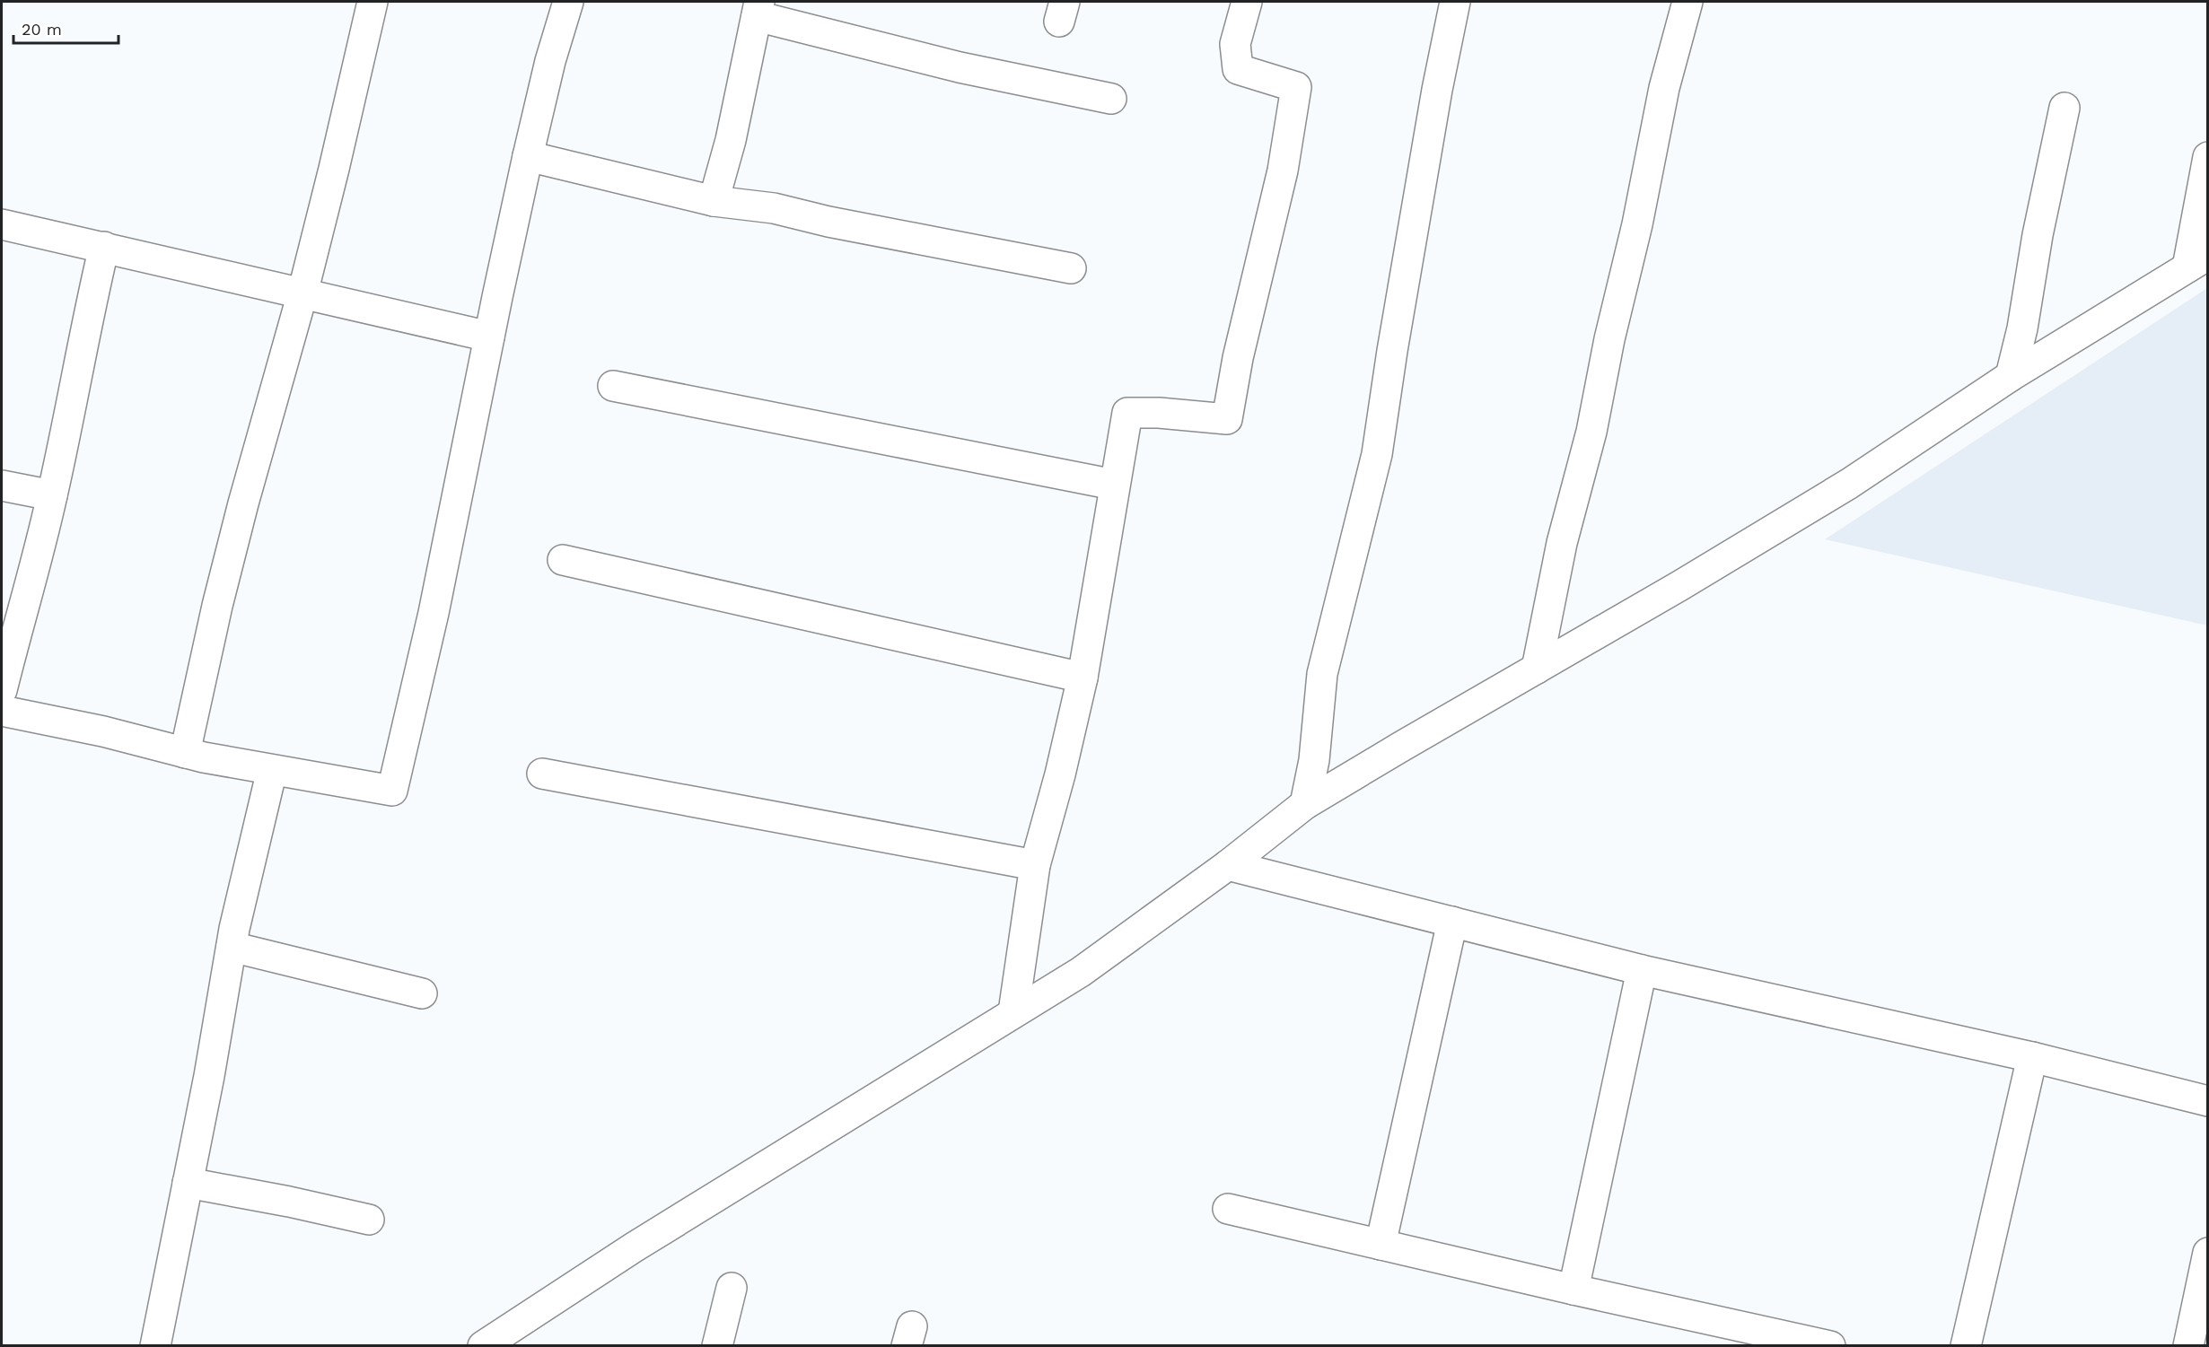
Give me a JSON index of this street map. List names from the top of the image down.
{
  "scale_bar": "20 m"
}
